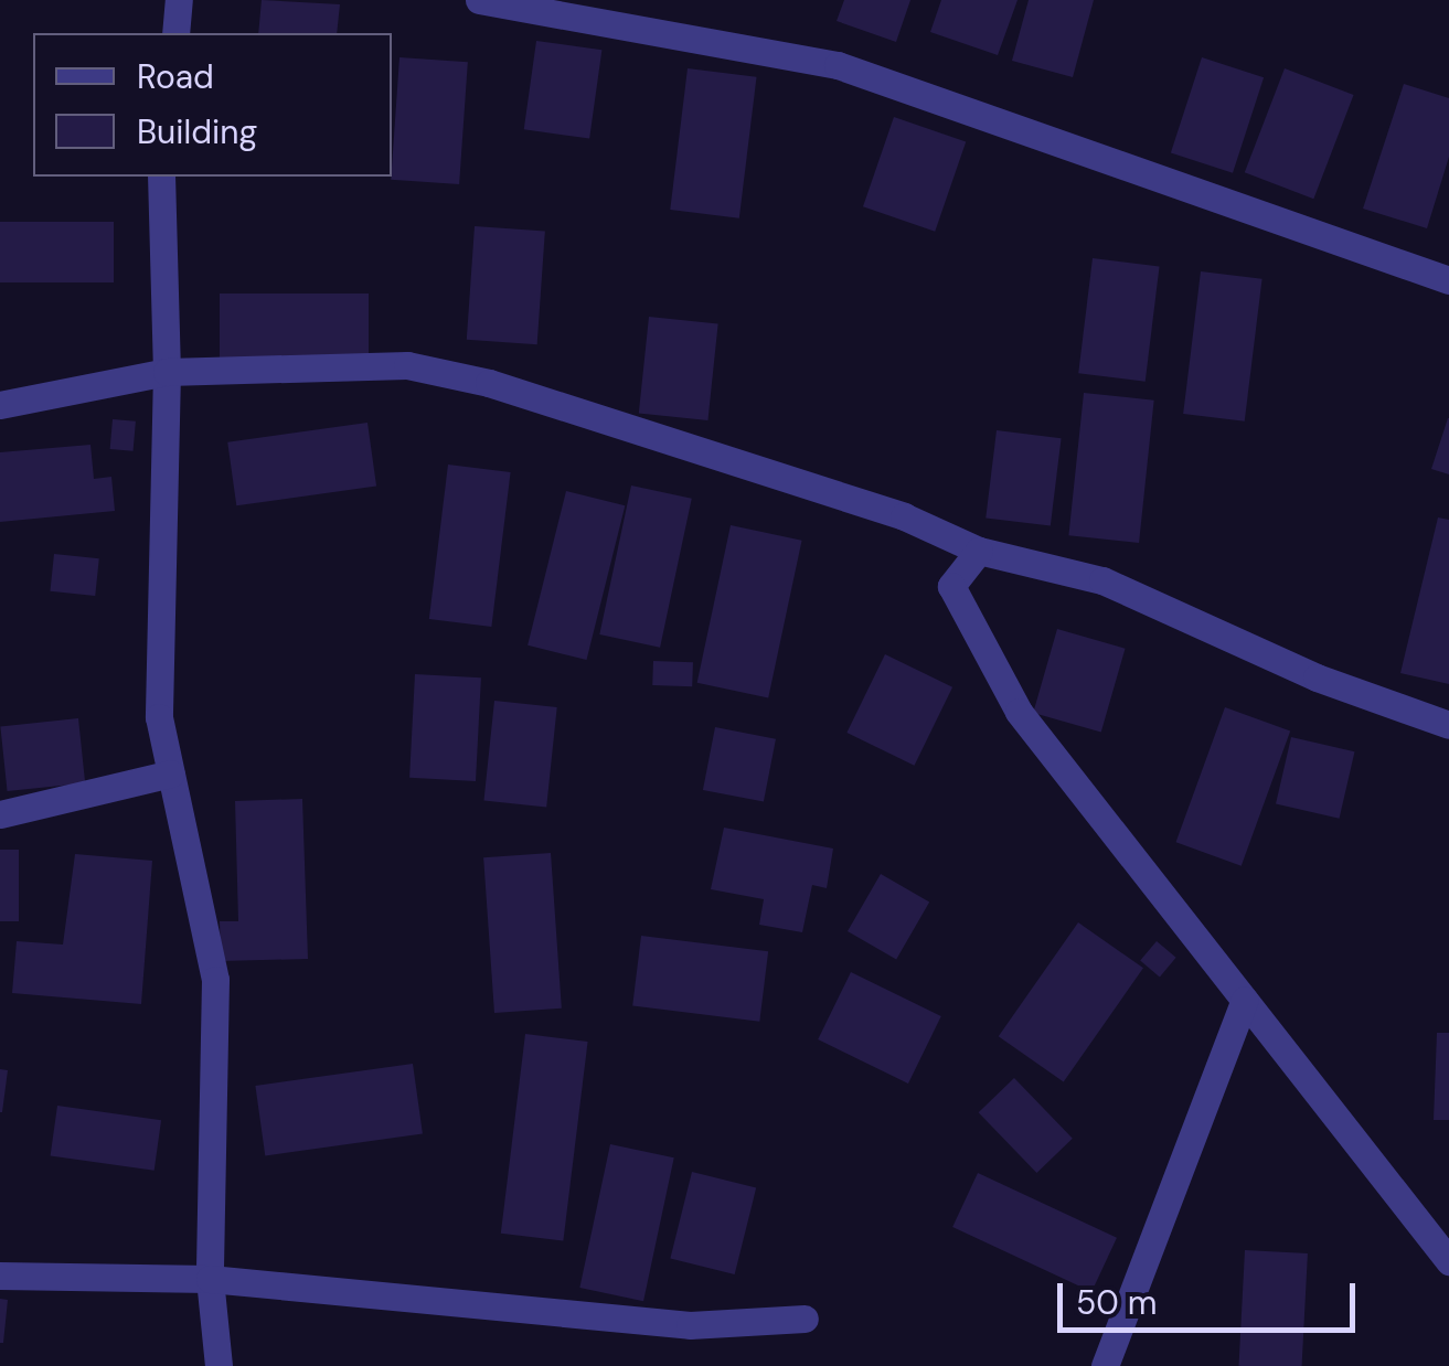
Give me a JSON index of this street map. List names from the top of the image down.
{
  "legend": ["Road", "Building"],
  "scale_bar": "50 m"
}
